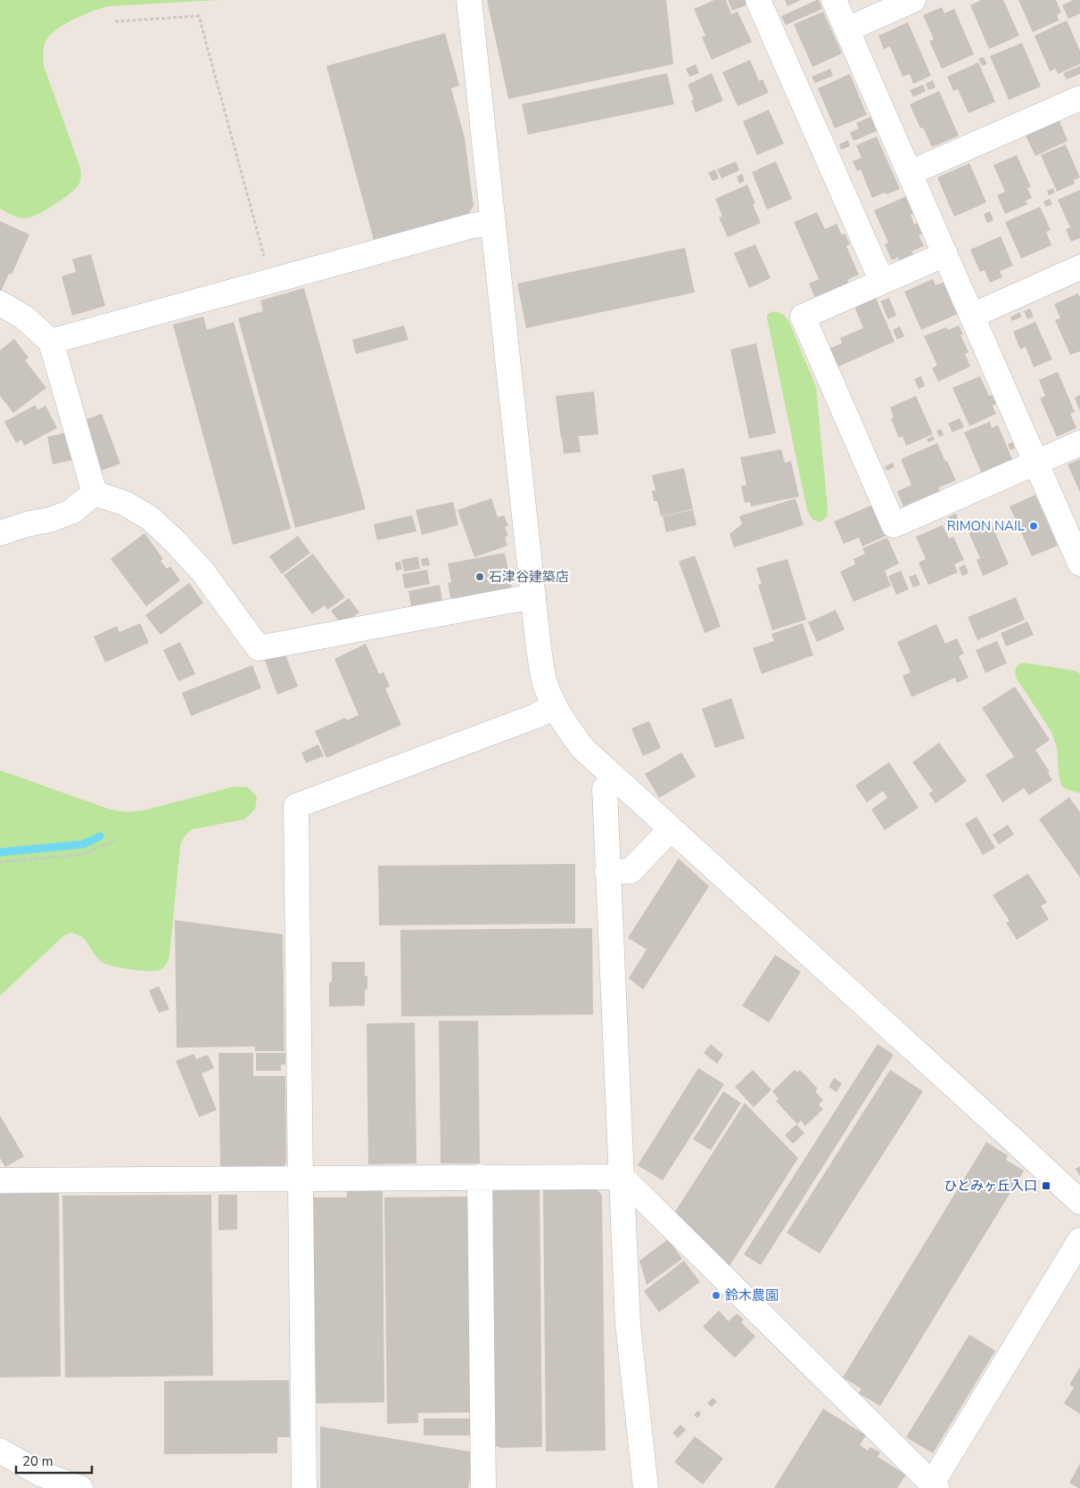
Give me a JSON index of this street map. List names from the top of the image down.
{
  "places": {
    "other": ["RIMON NAIL", "石津谷建築店", "鈴木農園"],
    "transit": ["ひとみヶ丘入口"]
  },
  "scale_bar": "20 m"
}
